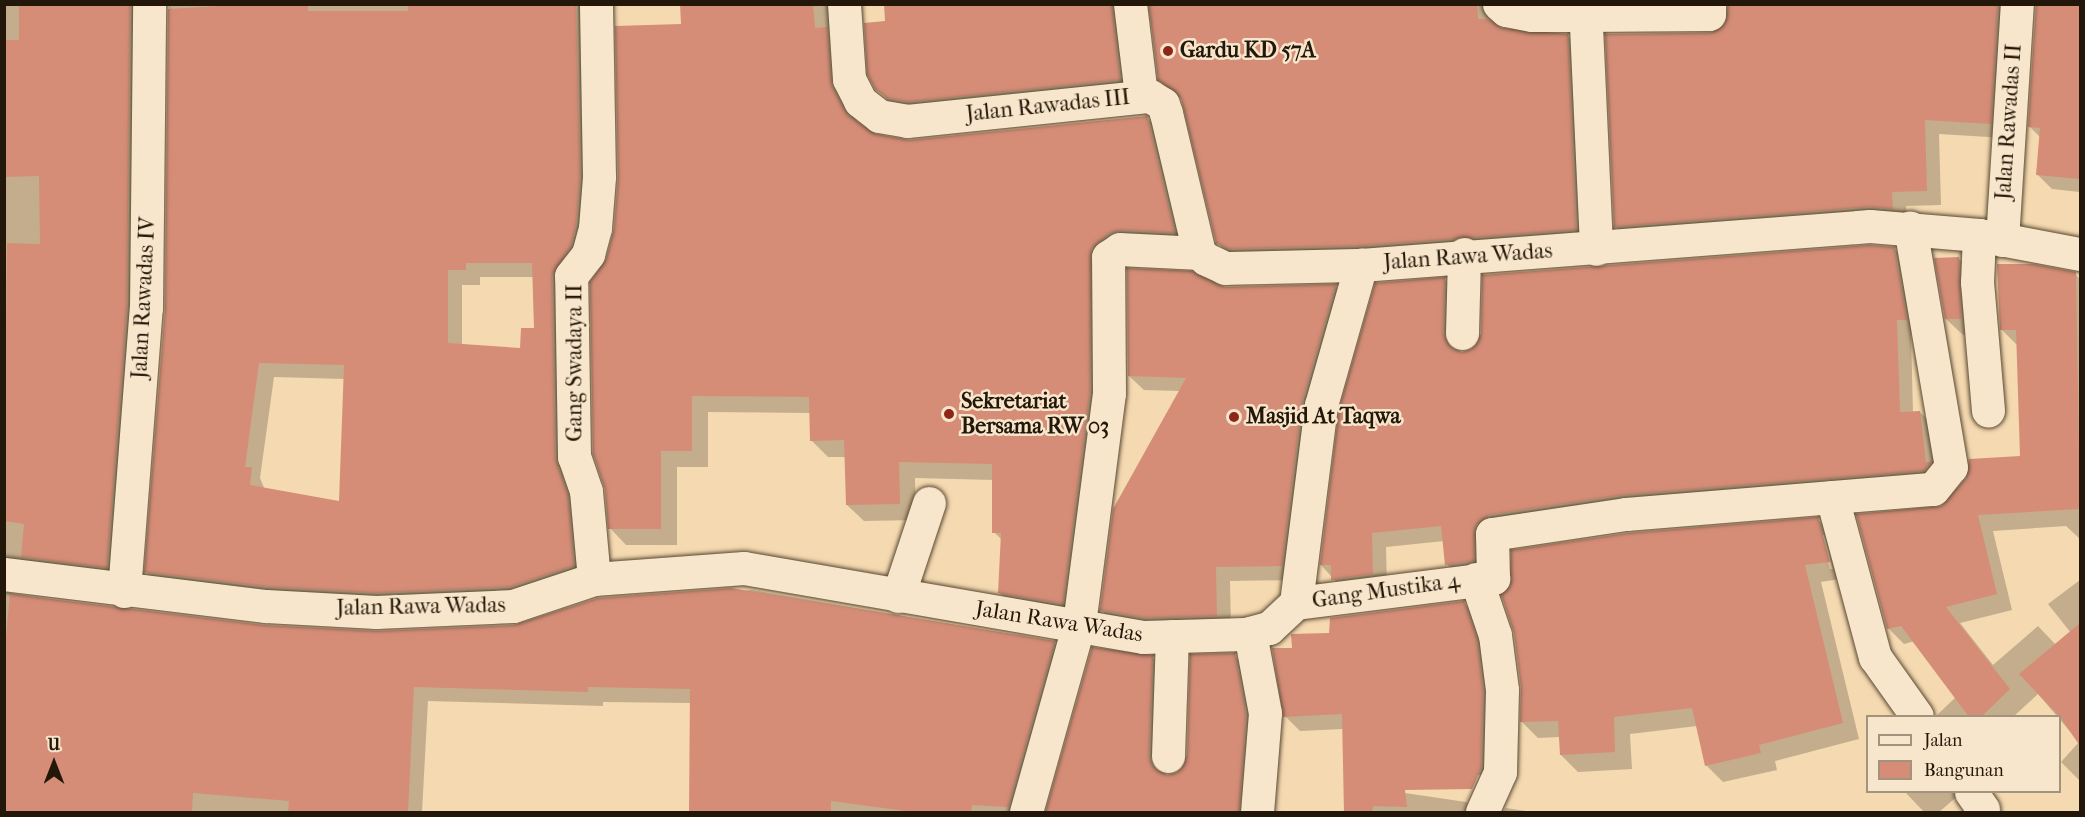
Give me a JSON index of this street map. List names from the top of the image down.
{
  "streets": {
    "street": [
      "Jalan Rawadas III",
      "Jalan Rawadas II",
      "Jalan Rawa Wadas",
      "Jalan Rawadas IV",
      "Gang Swadaya II",
      "Gang Mustika 4"
    ]
  },
  "crossings": [
    ["Jalan Rawadas II", "Jalan Rawa Wadas"],
    ["Jalan Rawa Wadas", "Jalan Rawadas IV"],
    ["Jalan Rawa Wadas", "Gang Swadaya II"],
    ["Jalan Rawa Wadas", "Gang Mustika 4"]
  ],
  "places": ["Gardu KD 57A", "Sekretariat Bersama RW 03", "Masjid At Taqwa"],
  "legend": ["Jalan", "Bangunan"],
  "north": "top"
}
